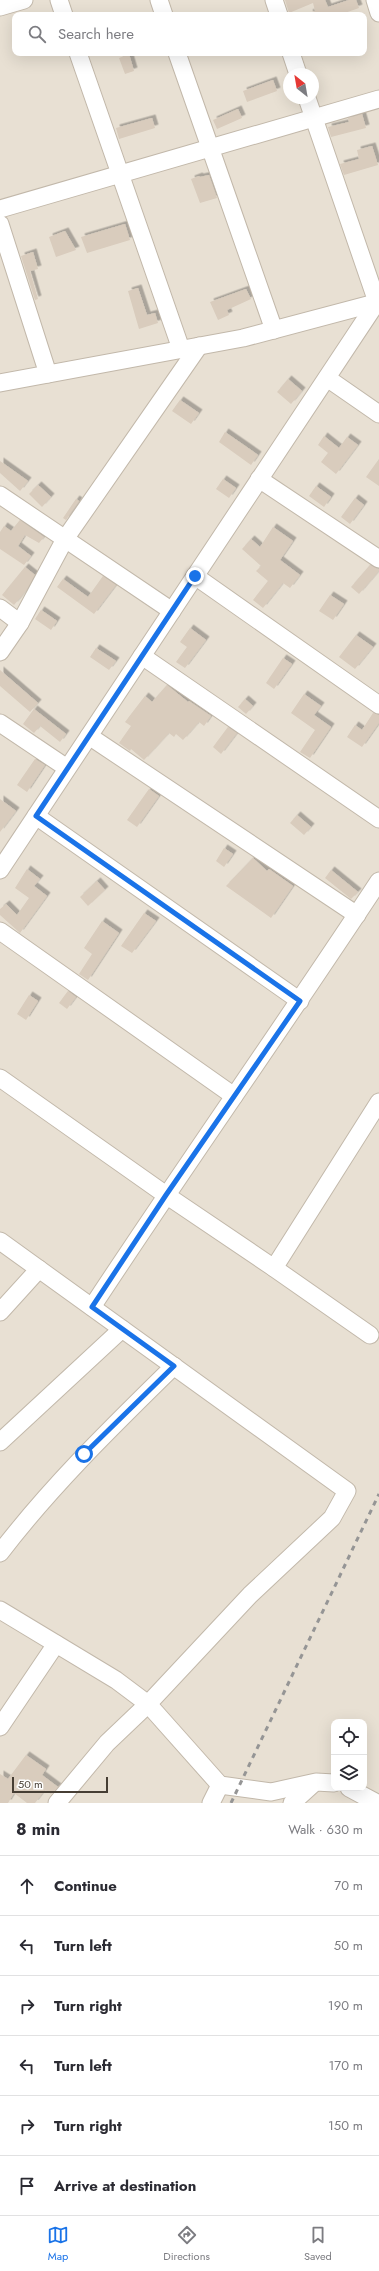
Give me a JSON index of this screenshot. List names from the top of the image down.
{
  "scale_bar": "50 m",
  "north": "top left",
  "page": {
    "search": "Search here",
    "scale": "50 m",
    "heading": ["8 min", "Walk · 630 m"],
    "list": [
      ["Continue", "70 m"],
      ["Turn left", "50 m"],
      ["Turn right", "190 m"],
      ["Turn left", "170 m"],
      ["Turn right", "150 m"],
      "Arrive at destination"
    ],
    "nav": ["Map", "Directions", "Saved"]
  }
}
